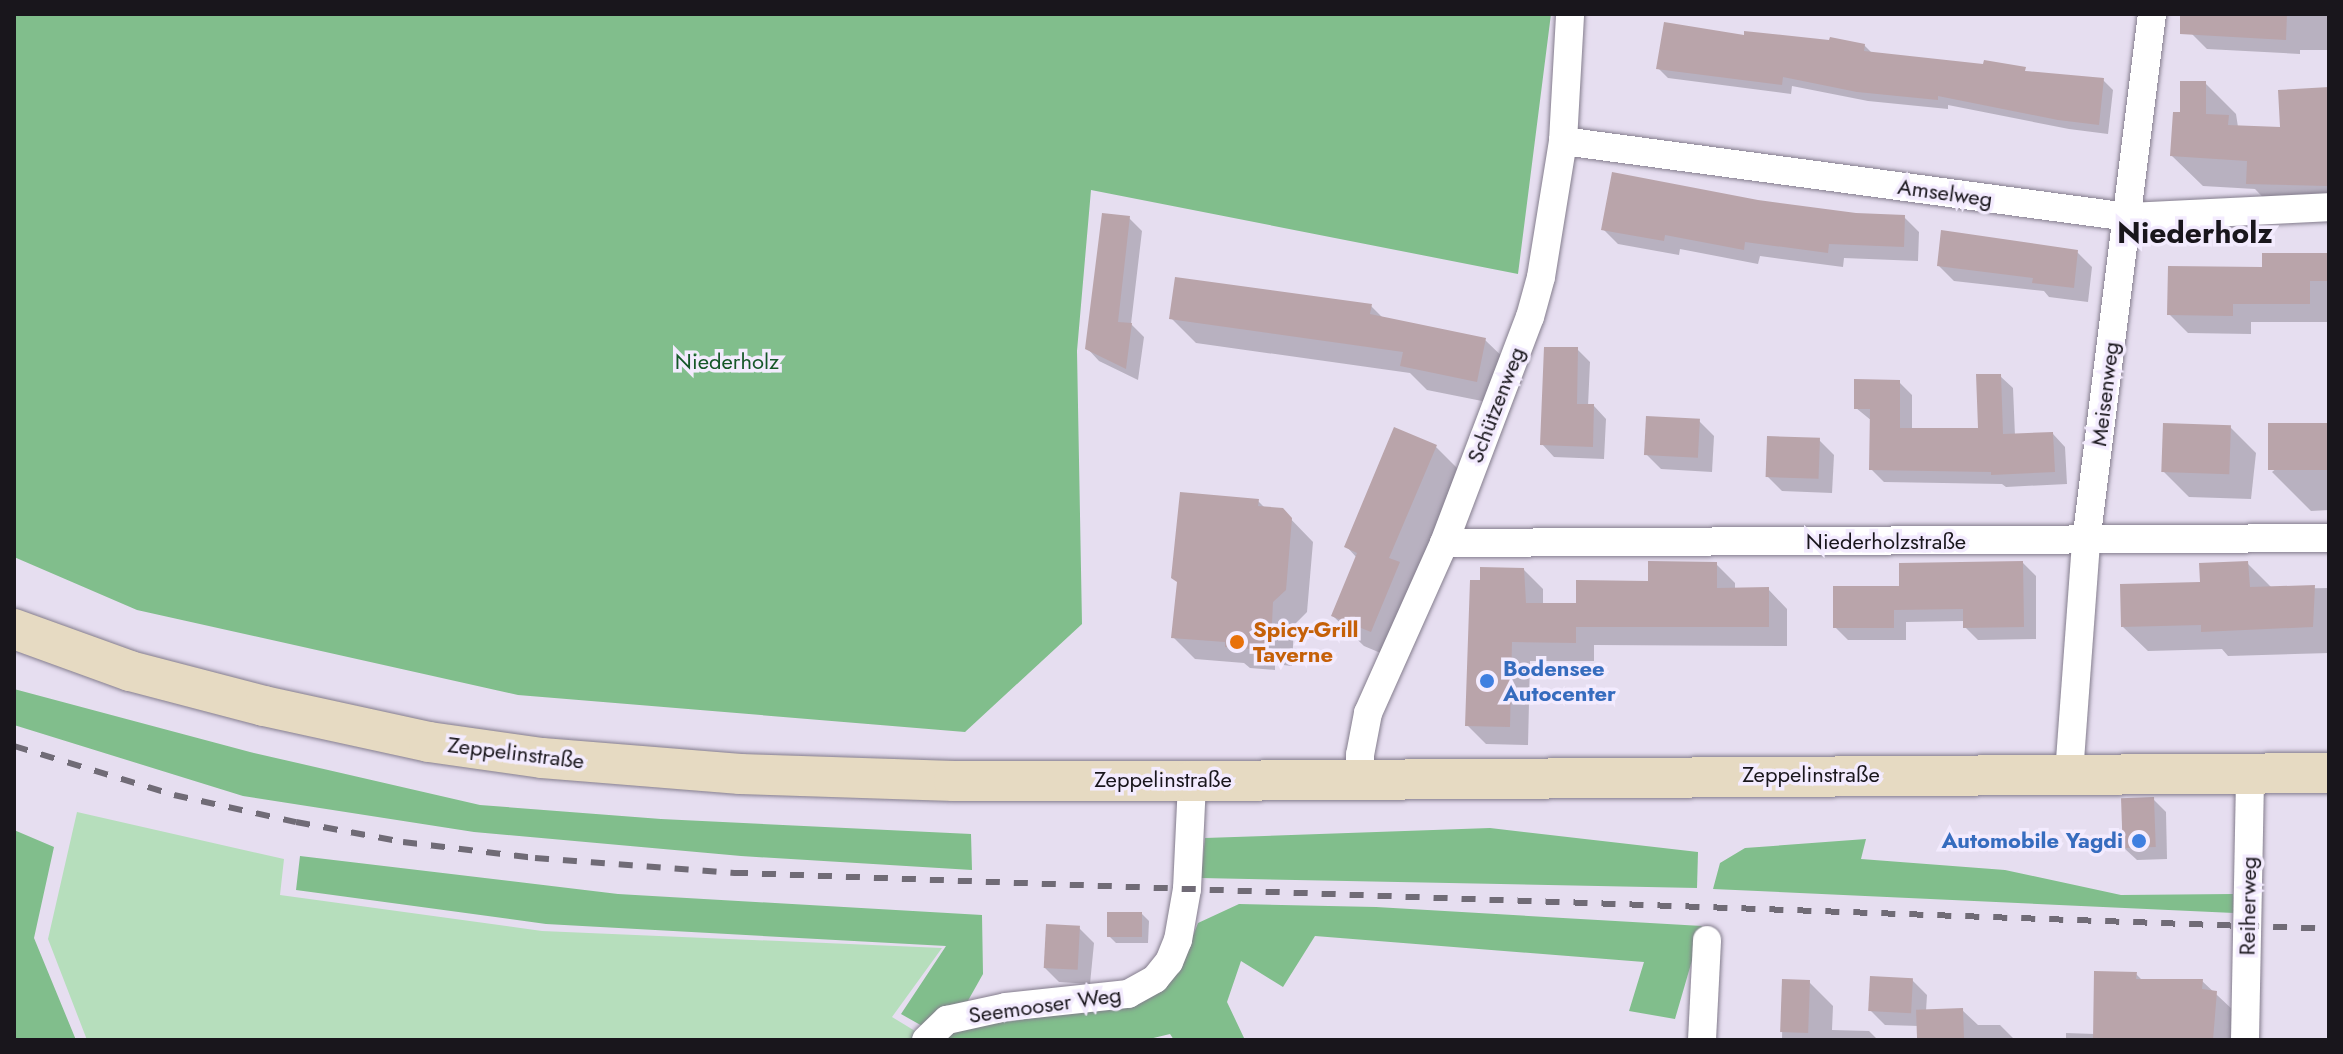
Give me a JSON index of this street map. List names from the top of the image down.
{
  "streets": {
    "main road": ["Zeppelinstraße"],
    "street": [
      "Amselweg",
      "Meisenweg",
      "Schützenweg",
      "Niederholzstraße",
      "Reiherweg",
      "Seemooser Weg"
    ]
  },
  "crossings": [
    ["Amselweg", "Meisenweg"],
    ["Amselweg", "Schützenweg"],
    ["Meisenweg", "Niederholzstraße"],
    ["Meisenweg", "Zeppelinstraße"],
    ["Schützenweg", "Niederholzstraße"],
    ["Schützenweg", "Zeppelinstraße"],
    ["Zeppelinstraße", "Reiherweg"],
    ["Zeppelinstraße", "Seemooser Weg"]
  ],
  "districts": ["Niederholz"],
  "parks": ["Niederholz"],
  "places": ["Spicy-Grill Taverne", "Bodensee Autocenter", "Automobile Yagdi"]
}
